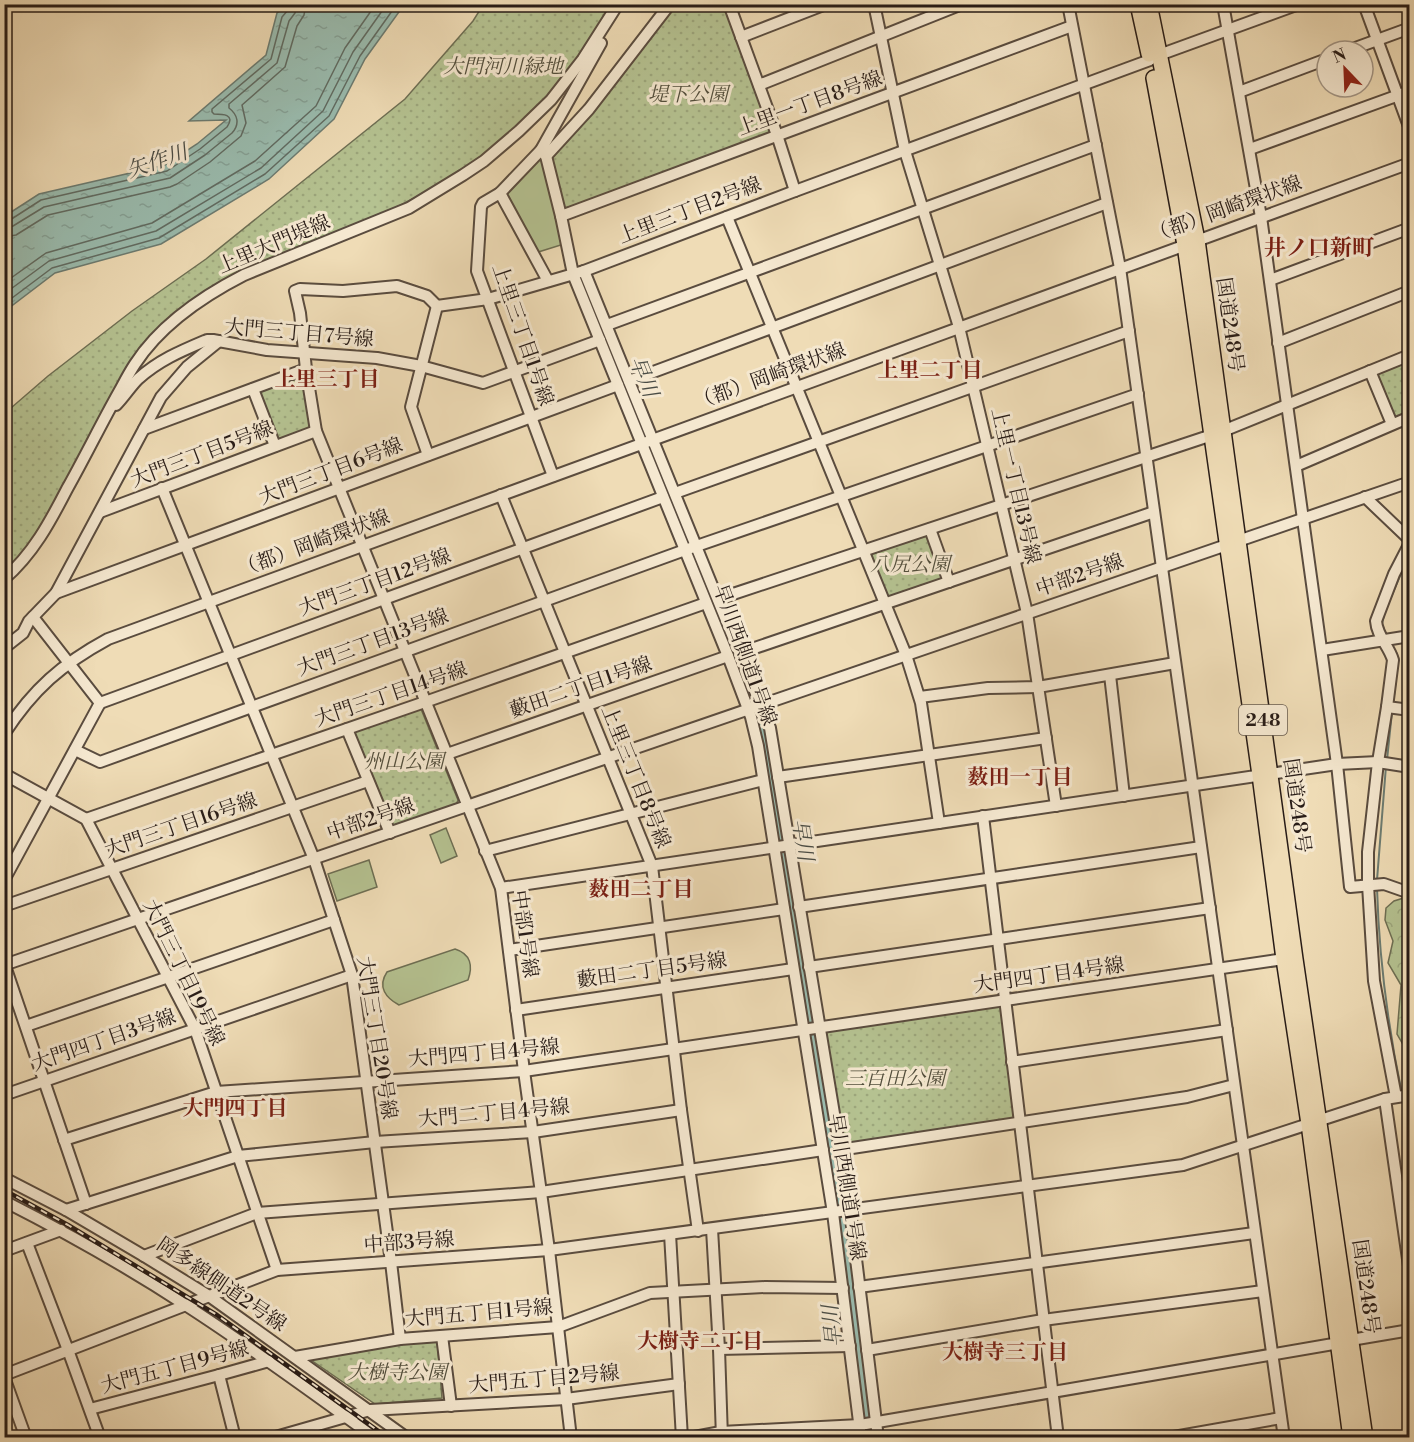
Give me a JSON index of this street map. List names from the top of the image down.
{
  "streets": {
    "highway": ["国道248号", "248"],
    "street": [
      "上里一丁目8号線",
      "（都）岡崎環状線",
      "上里三丁目2号線",
      "上里大門堤線",
      "大門三丁目7号線",
      "上里三丁目1号線",
      "大門三丁目5号線",
      "大門三丁目6号線",
      "上里一丁目13号線",
      "中部2号線",
      "大門三丁目12号線",
      "大門三丁目13号線",
      "早川西側道1号線",
      "藪田二丁目1号線",
      "大門三丁目14号線",
      "上里三丁目8号線",
      "大門三丁目16号線",
      "中部1号線",
      "藪田二丁目5号線",
      "大門三丁目19号線",
      "大門四丁目4号線",
      "大門三丁目20号線",
      "大門四丁目3号線",
      "大門二丁目4号線",
      "中部3号線",
      "岡多線側道2号線",
      "大門五丁目1号線",
      "大門五丁目9号線",
      "大門五丁目2号線"
    ]
  },
  "crossings": [
    ["上里一丁目8号線", "上里一丁目13号線"],
    ["上里一丁目8号線", "早川西側道1号線"],
    ["（都）岡崎環状線", "国道248号"],
    ["（都）岡崎環状線", "上里三丁目1号線"],
    ["（都）岡崎環状線", "上里一丁目13号線"],
    ["（都）岡崎環状線", "早川西側道1号線"],
    ["（都）岡崎環状線", "上里三丁目8号線"],
    ["（都）岡崎環状線", "中部1号線"],
    ["（都）岡崎環状線", "大門三丁目20号線"],
    ["上里三丁目2号線", "国道248号"],
    ["上里三丁目2号線", "上里三丁目1号線"],
    ["上里三丁目2号線", "上里一丁目13号線"],
    ["上里三丁目2号線", "早川西側道1号線"],
    ["国道248号", "中部2号線"],
    ["国道248号", "大門四丁目4号線"],
    ["国道248号", "中部3号線"],
    ["大門三丁目7号線", "上里三丁目1号線"],
    ["大門三丁目7号線", "大門三丁目5号線"],
    ["大門三丁目7号線", "大門三丁目6号線"],
    ["大門三丁目7号線", "早川西側道1号線"],
    ["大門三丁目7号線", "中部1号線"],
    ["上里三丁目1号線", "大門三丁目6号線"],
    ["大門三丁目5号線", "中部1号線"],
    ["大門三丁目5号線", "大門三丁目20号線"],
    ["大門三丁目6号線", "早川西側道1号線"],
    ["大門三丁目6号線", "中部1号線"],
    ["大門三丁目6号線", "大門三丁目20号線"],
    ["上里一丁目13号線", "中部2号線"],
    ["上里一丁目13号線", "大門三丁目13号線"],
    ["中部2号線", "早川西側道1号線"],
    ["中部2号線", "上里三丁目8号線"],
    ["中部2号線", "中部1号線"],
    ["中部2号線", "大門三丁目19号線"],
    ["中部2号線", "大門三丁目20号線"],
    ["大門三丁目12号線", "早川西側道1号線"],
    ["大門三丁目12号線", "上里三丁目8号線"],
    ["大門三丁目12号線", "中部1号線"],
    ["大門三丁目12号線", "大門三丁目20号線"],
    ["大門三丁目13号線", "早川西側道1号線"],
    ["大門三丁目13号線", "上里三丁目8号線"],
    ["大門三丁目13号線", "中部1号線"],
    ["大門三丁目13号線", "大門三丁目20号線"],
    ["早川西側道1号線", "藪田二丁目1号線"],
    ["早川西側道1号線", "大門三丁目14号線"],
    ["早川西側道1号線", "藪田二丁目5号線"],
    ["早川西側道1号線", "大門四丁目4号線"],
    ["早川西側道1号線", "中部3号線"],
    ["早川西側道1号線", "大門五丁目1号線"],
    ["藪田二丁目1号線", "上里三丁目8号線"],
    ["藪田二丁目1号線", "中部1号線"],
    ["大門三丁目14号線", "上里三丁目8号線"],
    ["大門三丁目14号線", "中部1号線"],
    ["大門三丁目14号線", "大門三丁目19号線"],
    ["大門三丁目14号線", "大門三丁目20号線"],
    ["上里三丁目8号線", "藪田二丁目5号線"],
    ["上里三丁目8号線", "大門四丁目4号線"],
    ["上里三丁目8号線", "大門二丁目4号線"],
    ["上里三丁目8号線", "中部3号線"],
    ["大門三丁目16号線", "大門三丁目19号線"],
    ["大門三丁目16号線", "大門三丁目20号線"],
    ["中部1号線", "藪田二丁目5号線"],
    ["中部1号線", "大門四丁目4号線"],
    ["中部1号線", "大門二丁目4号線"],
    ["中部1号線", "中部3号線"],
    ["中部1号線", "大門五丁目1号線"],
    ["中部1号線", "大門五丁目2号線"],
    ["大門三丁目19号線", "大門四丁目4号線"],
    ["大門三丁目19号線", "大門四丁目3号線"],
    ["大門三丁目19号線", "大門二丁目4号線"],
    ["大門三丁目19号線", "中部3号線"],
    ["大門四丁目4号線", "大門三丁目20号線"],
    ["大門三丁目20号線", "大門四丁目3号線"],
    ["大門三丁目20号線", "大門二丁目4号線"],
    ["大門三丁目20号線", "中部3号線"],
    ["大門三丁目20号線", "大門五丁目1号線"],
    ["大門二丁目4号線", "岡多線側道2号線"],
    ["中部3号線", "岡多線側道2号線"],
    ["岡多線側道2号線", "大門五丁目1号線"],
    ["岡多線側道2号線", "大門五丁目2号線"]
  ],
  "districts": [
    "井ノ口新町",
    "上里二丁目",
    "上里三丁目",
    "薮田一丁目",
    "薮田二丁目",
    "大門四丁目",
    "大樹寺二丁目",
    "大樹寺三丁目"
  ],
  "water": ["矢作川", "早川"],
  "parks": [
    "大門河川緑地",
    "堤下公園",
    "八尻公園",
    "州山公園",
    "三百田公園",
    "大樹寺公園"
  ],
  "north": "top left"
}
